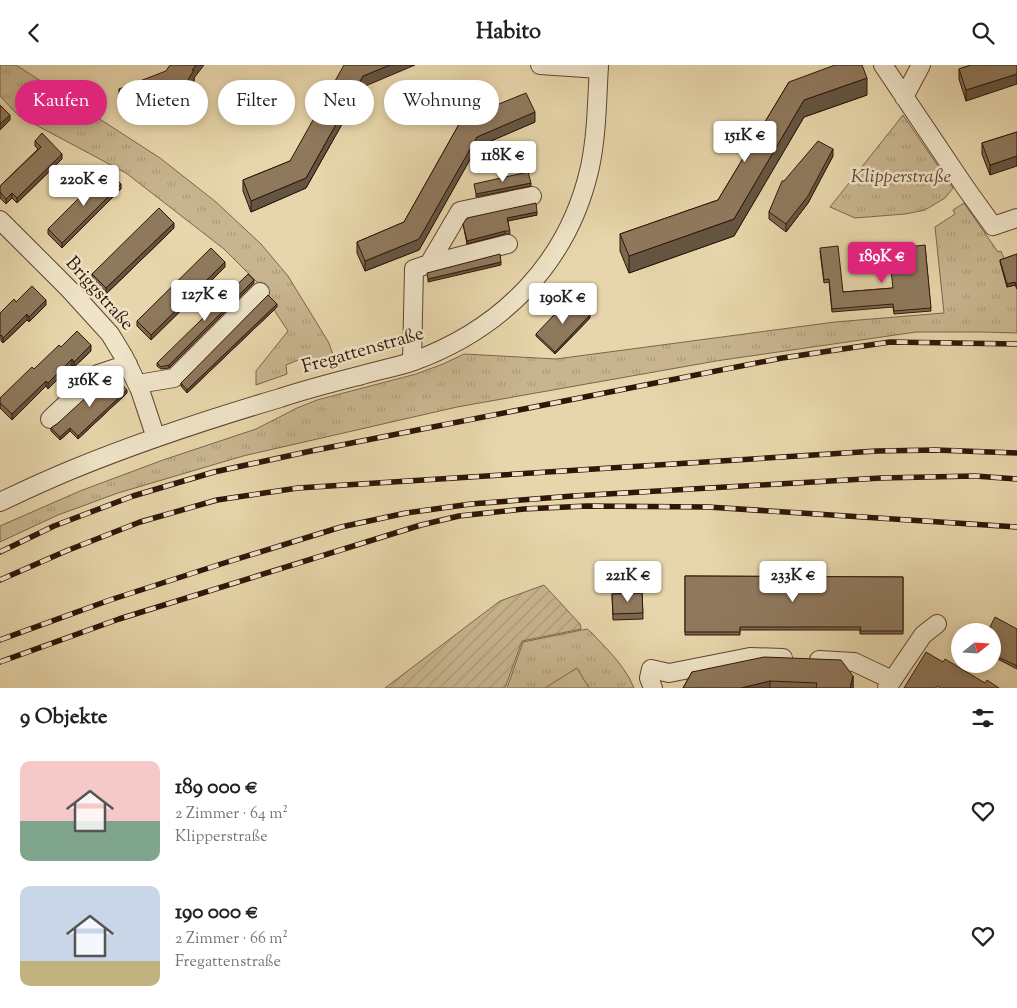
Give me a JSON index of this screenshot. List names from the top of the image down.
{
  "streets": {
    "street": ["Briggstraße", "Fregattenstraße"]
  },
  "crossings": [
    ["Briggstraße", "Fregattenstraße"]
  ],
  "parks": ["Klipperstraße"],
  "north": "right",
  "page": {
    "header": "Habito",
    "chip": [
      "Kaufen",
      "Mieten",
      "Filter",
      "Neu",
      "Wohnung"
    ],
    "price": [
      "151K €",
      "118K €",
      "220K €",
      "189K €",
      "127K €",
      "190K €",
      "316K €",
      "221K €",
      "233K €"
    ],
    "heading": "9 Objekte",
    "list": [
      {
        "name": "189 000 €",
        "note": "2 Zimmer · 64 m² · Klipperstraße"
      },
      {
        "name": "190 000 €",
        "note": "2 Zimmer · 66 m² · Fregattenstraße"
      }
    ]
  }
}
